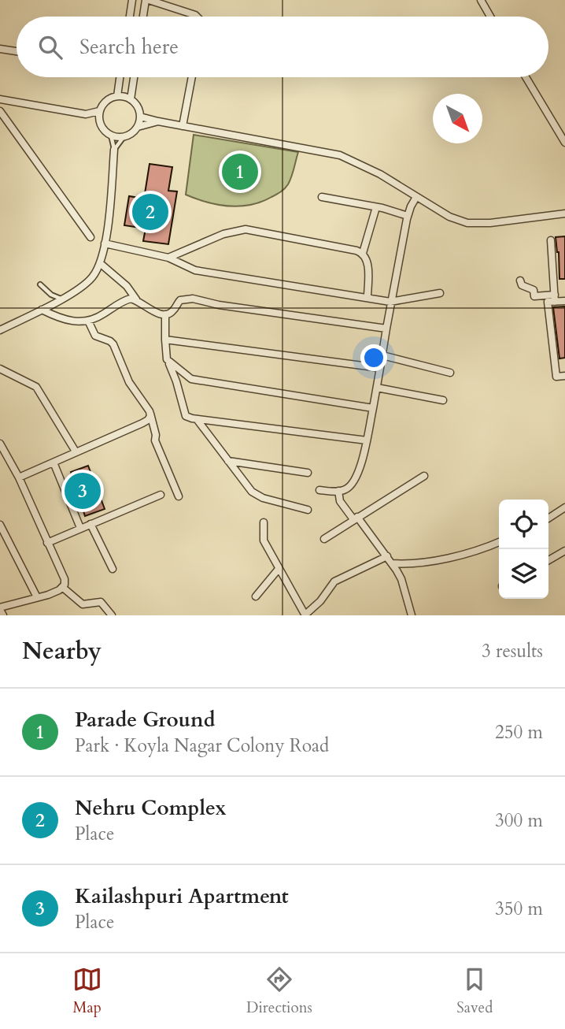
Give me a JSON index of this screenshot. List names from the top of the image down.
{
  "north": "bottom right",
  "page": {
    "search": "Search here",
    "pins": ["1", "2", "3"],
    "heading": ["Nearby", "3 results"],
    "list": [
      {
        "mark": "1",
        "name": "Parade Ground",
        "note": "Park · Koyla Nagar Colony Road",
        "value": "250 m"
      },
      {
        "mark": "2",
        "name": "Nehru Complex",
        "note": "Place",
        "value": "300 m"
      },
      {
        "mark": "3",
        "name": "Kailashpuri Apartment",
        "note": "Place",
        "value": "350 m"
      }
    ],
    "nav": ["Map", "Directions", "Saved"]
  }
}
